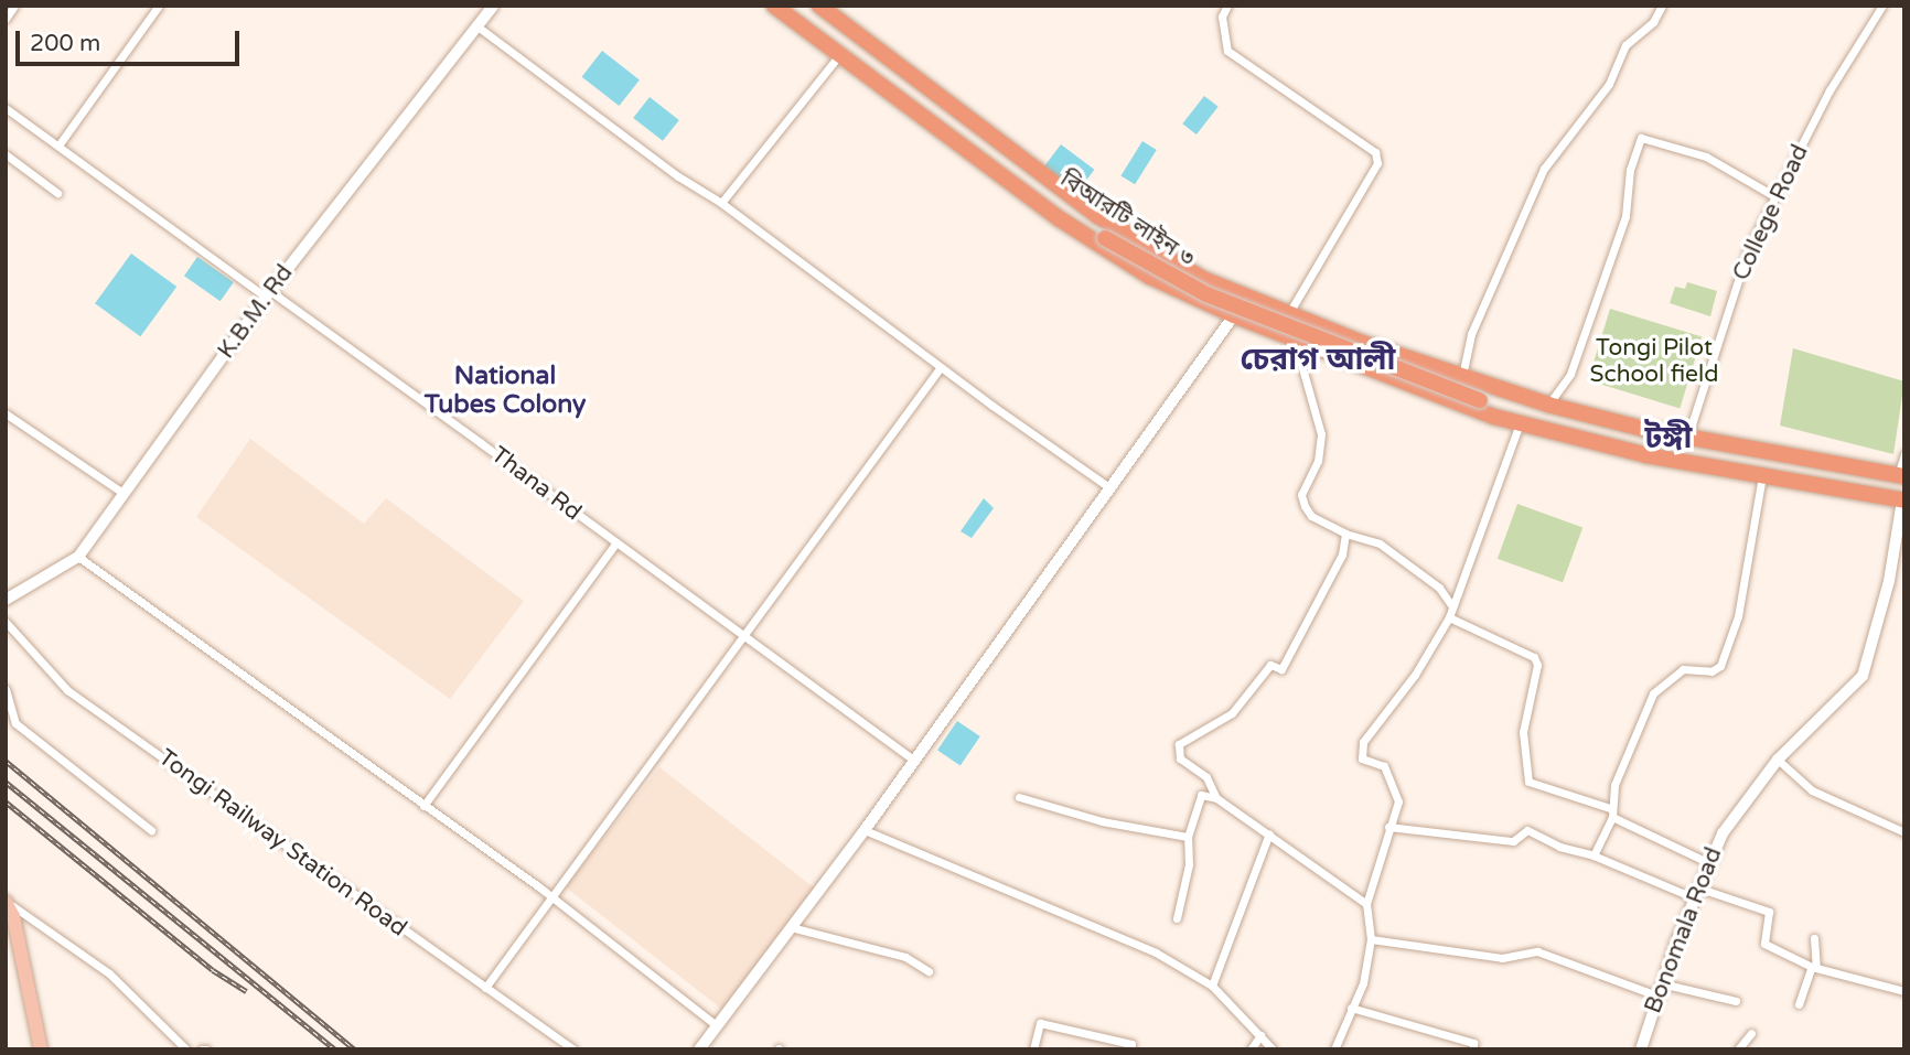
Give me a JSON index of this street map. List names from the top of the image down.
{
  "streets": {
    "highway": ["বিআরটি লাইন ৩"],
    "street": [
      "College Road",
      "K.B.M. Rd",
      "Thana Rd",
      "Tongi Railway Station Road",
      "Bonomala Road"
    ]
  },
  "crossings": [
    ["K.B.M. Rd", "Thana Rd"]
  ],
  "districts": ["চেরাগ আলী", "National Tubes Colony", "টঙ্গী"],
  "parks": ["Tongi Pilot School field"],
  "scale_bar": "200 m"
}
